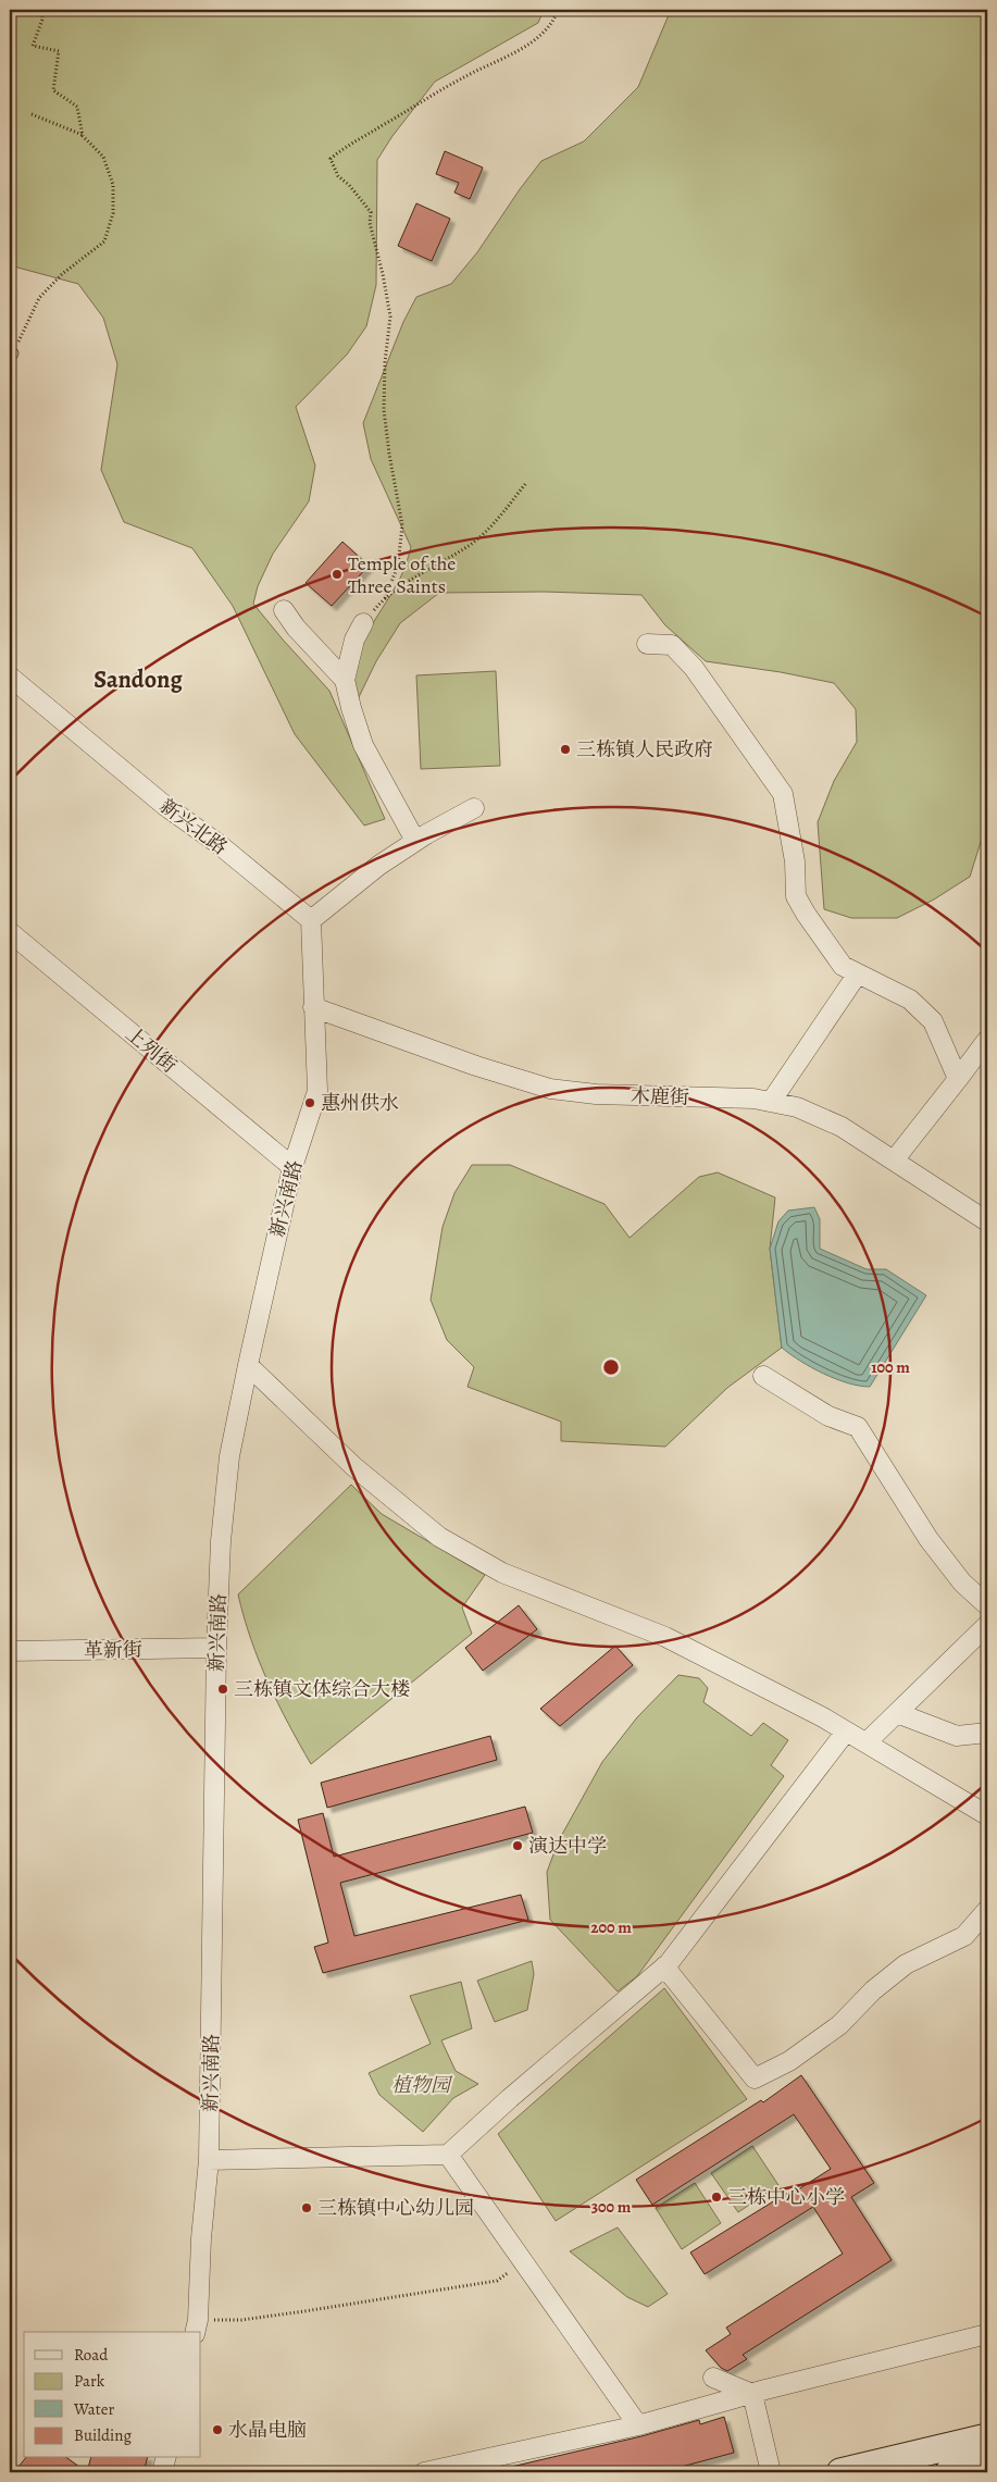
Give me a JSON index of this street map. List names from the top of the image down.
{
  "streets": {
    "street": [
      "新兴北路",
      "上列街",
      "木鹿街",
      "新兴南路",
      "革新街"
    ]
  },
  "crossings": [
    ["上列街", "新兴南路"],
    ["木鹿街", "新兴南路"],
    ["新兴南路", "革新街"]
  ],
  "districts": ["Sandong"],
  "parks": ["植物园"],
  "places": [
    "Temple of the Three Saints",
    "三栋镇人民政府",
    "惠州供水",
    "三栋镇文体综合大楼",
    "演达中学",
    "三栋中心小学",
    "三栋镇中心幼儿园",
    "水晶电脑"
  ],
  "legend": [
    "Road",
    "Park",
    "Water",
    "Building"
  ],
  "rings": ["100 m", "200 m", "300 m"]
}
